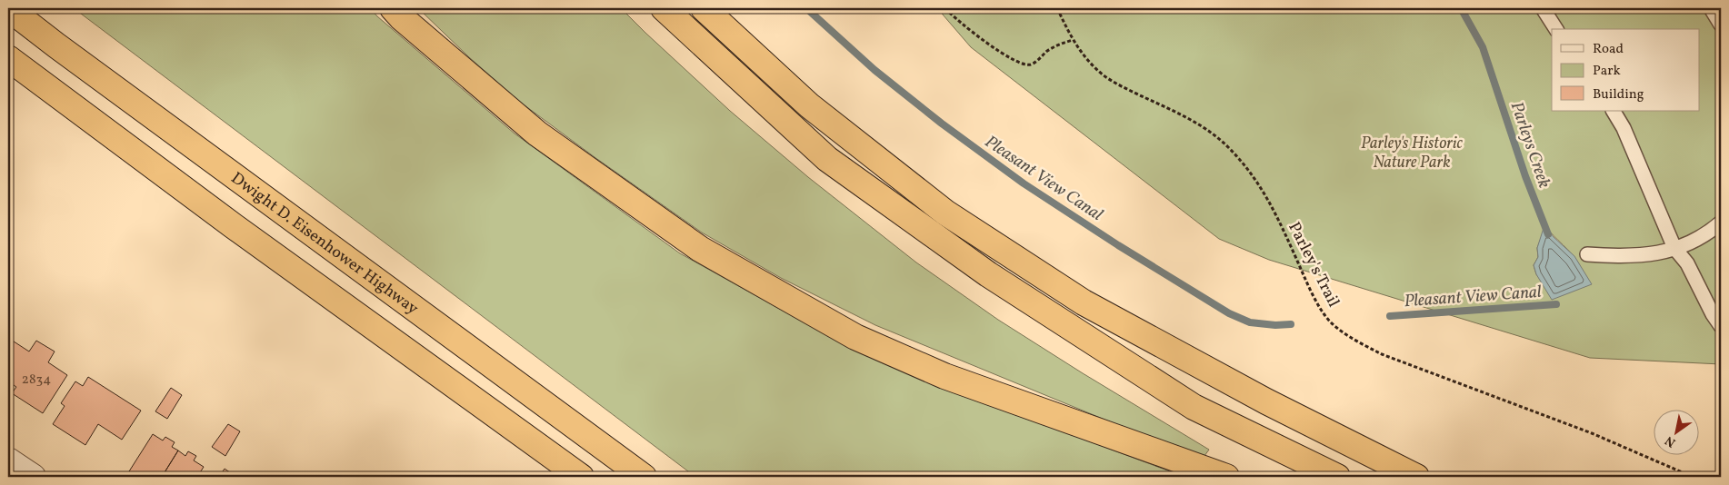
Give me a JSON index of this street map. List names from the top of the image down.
{
  "streets": {
    "highway": ["Dwight D. Eisenhower Highway"],
    "path": ["Parley's Trail"]
  },
  "water": ["Parleys Creek", "Pleasant View Canal"],
  "parks": ["Parley's Historic Nature Park"],
  "house_numbers": ["2834"],
  "legend": ["Road", "Park", "Building"],
  "north": "bottom left"
}
